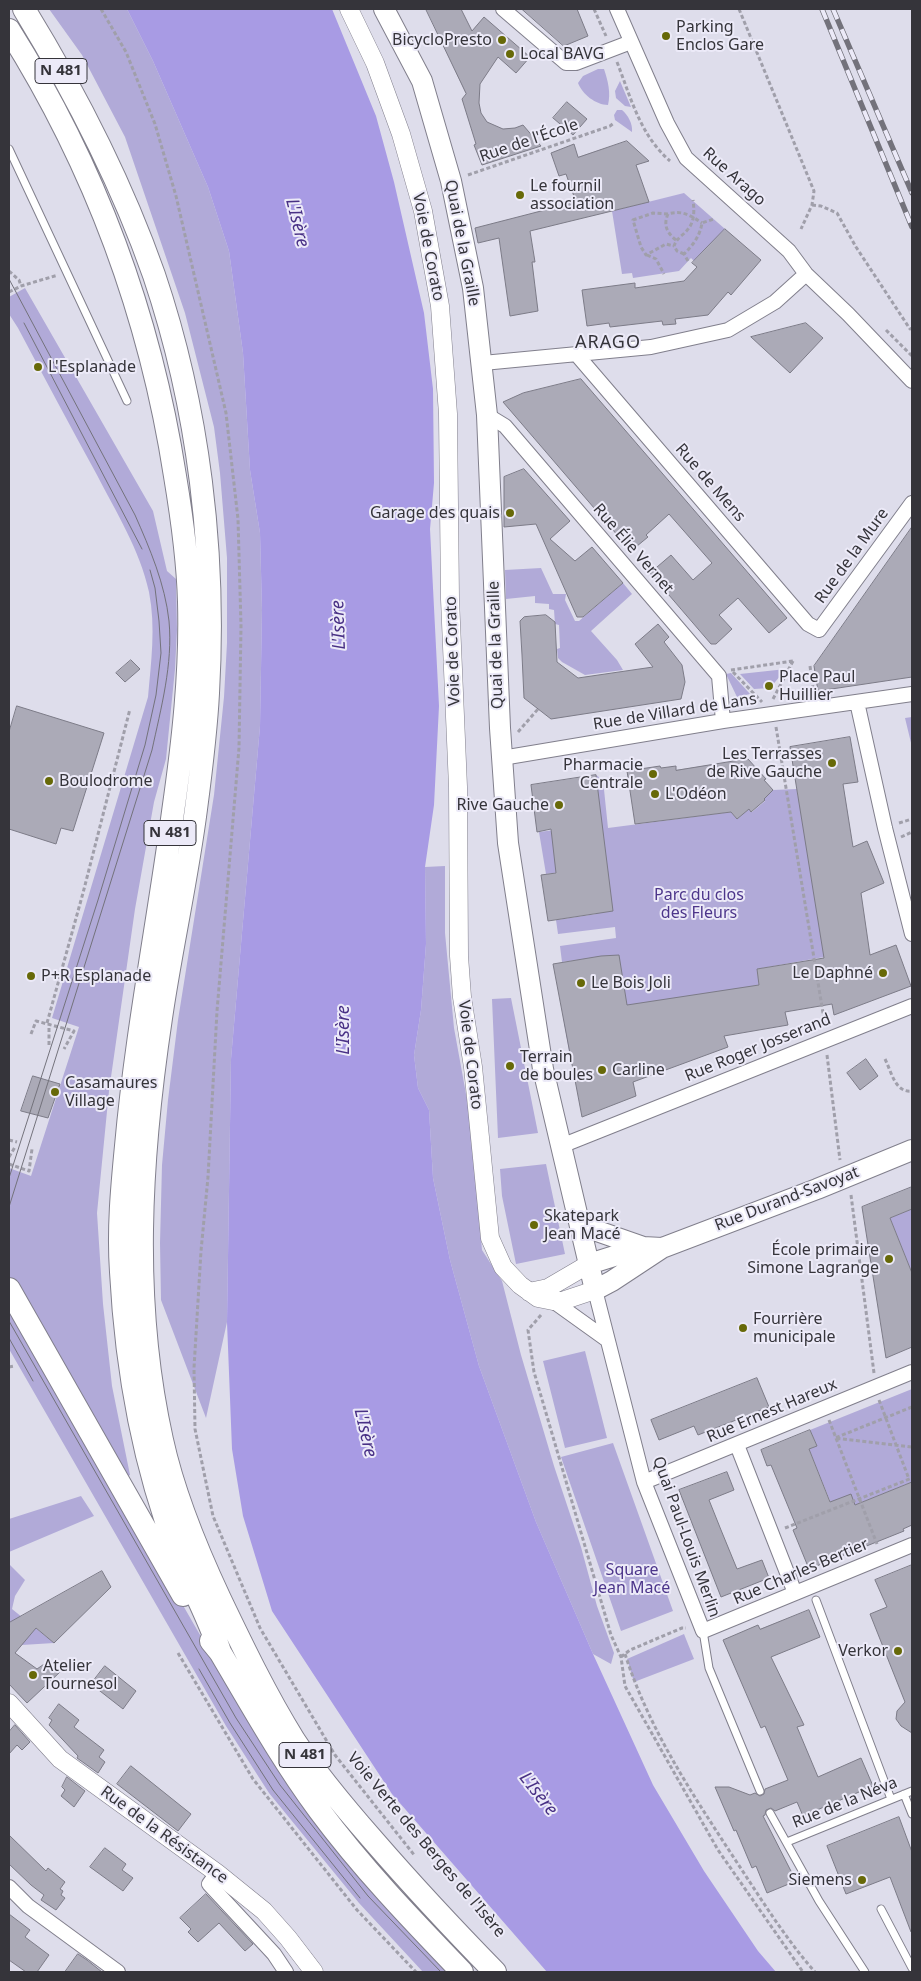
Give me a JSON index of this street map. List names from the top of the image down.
{
  "streets": {
    "highway": ["N 481"],
    "main road": ["Quai de la Graille", "Rue Durand-Savoyat"],
    "street": [
      "Rue Arago",
      "Voie de Corato",
      "Rue de Mens",
      "Rue Élie Vernet",
      "Rue de la Mure",
      "Rue de Villard de Lans",
      "Rue Roger Josserand",
      "Rue Ernest Hareux",
      "Quai Paul-Louis Merlin",
      "Rue Charles Bertier",
      "Rue de la Résistance"
    ],
    "lane": ["Rue de la Néva"],
    "path": ["Rue de l'École", "Voie Verte des Berges de l'Isère"]
  },
  "crossings": [
    ["Rue de l'École", "Quai de la Graille"],
    ["Quai de la Graille", "Rue Élie Vernet"],
    ["Quai de la Graille", "Rue de Villard de Lans"],
    ["Quai de la Graille", "Rue Roger Josserand"],
    ["Quai de la Graille", "Rue Durand-Savoyat"],
    ["Quai de la Graille", "Quai Paul-Louis Merlin"],
    ["Voie de Corato", "Quai Paul-Louis Merlin"],
    ["Rue de Mens", "Rue de la Mure"],
    ["Rue Élie Vernet", "Rue de Villard de Lans"],
    ["Rue Durand-Savoyat", "Quai Paul-Louis Merlin"],
    ["Rue Ernest Hareux", "Quai Paul-Louis Merlin"],
    ["Quai Paul-Louis Merlin", "Rue Charles Bertier"]
  ],
  "districts": ["ARAGO"],
  "water": ["L'Isère"],
  "parks": ["Parc du clos des Fleurs", "Square Jean Macé"],
  "places": [
    "Parking Enclos Gare",
    "BicycloPresto",
    "Local BAVG",
    "Le fournil association",
    "L'Esplanade",
    "Garage des quais",
    "Place Paul Huillier",
    "Les Terrasses de Rive Gauche",
    "Pharmacie Centrale",
    "Boulodrome",
    "L'Odéon",
    "Rive Gauche",
    "Le Daphné",
    "P+R Esplanade",
    "Le Bois Joli",
    "Terrain de boules",
    "Carline",
    "Casamaures Village",
    "Skatepark Jean Macé",
    "École primaire Simone Lagrange",
    "Fourrière municipale",
    "Verkor",
    "Atelier Tournesol",
    "Siemens"
  ]
}
